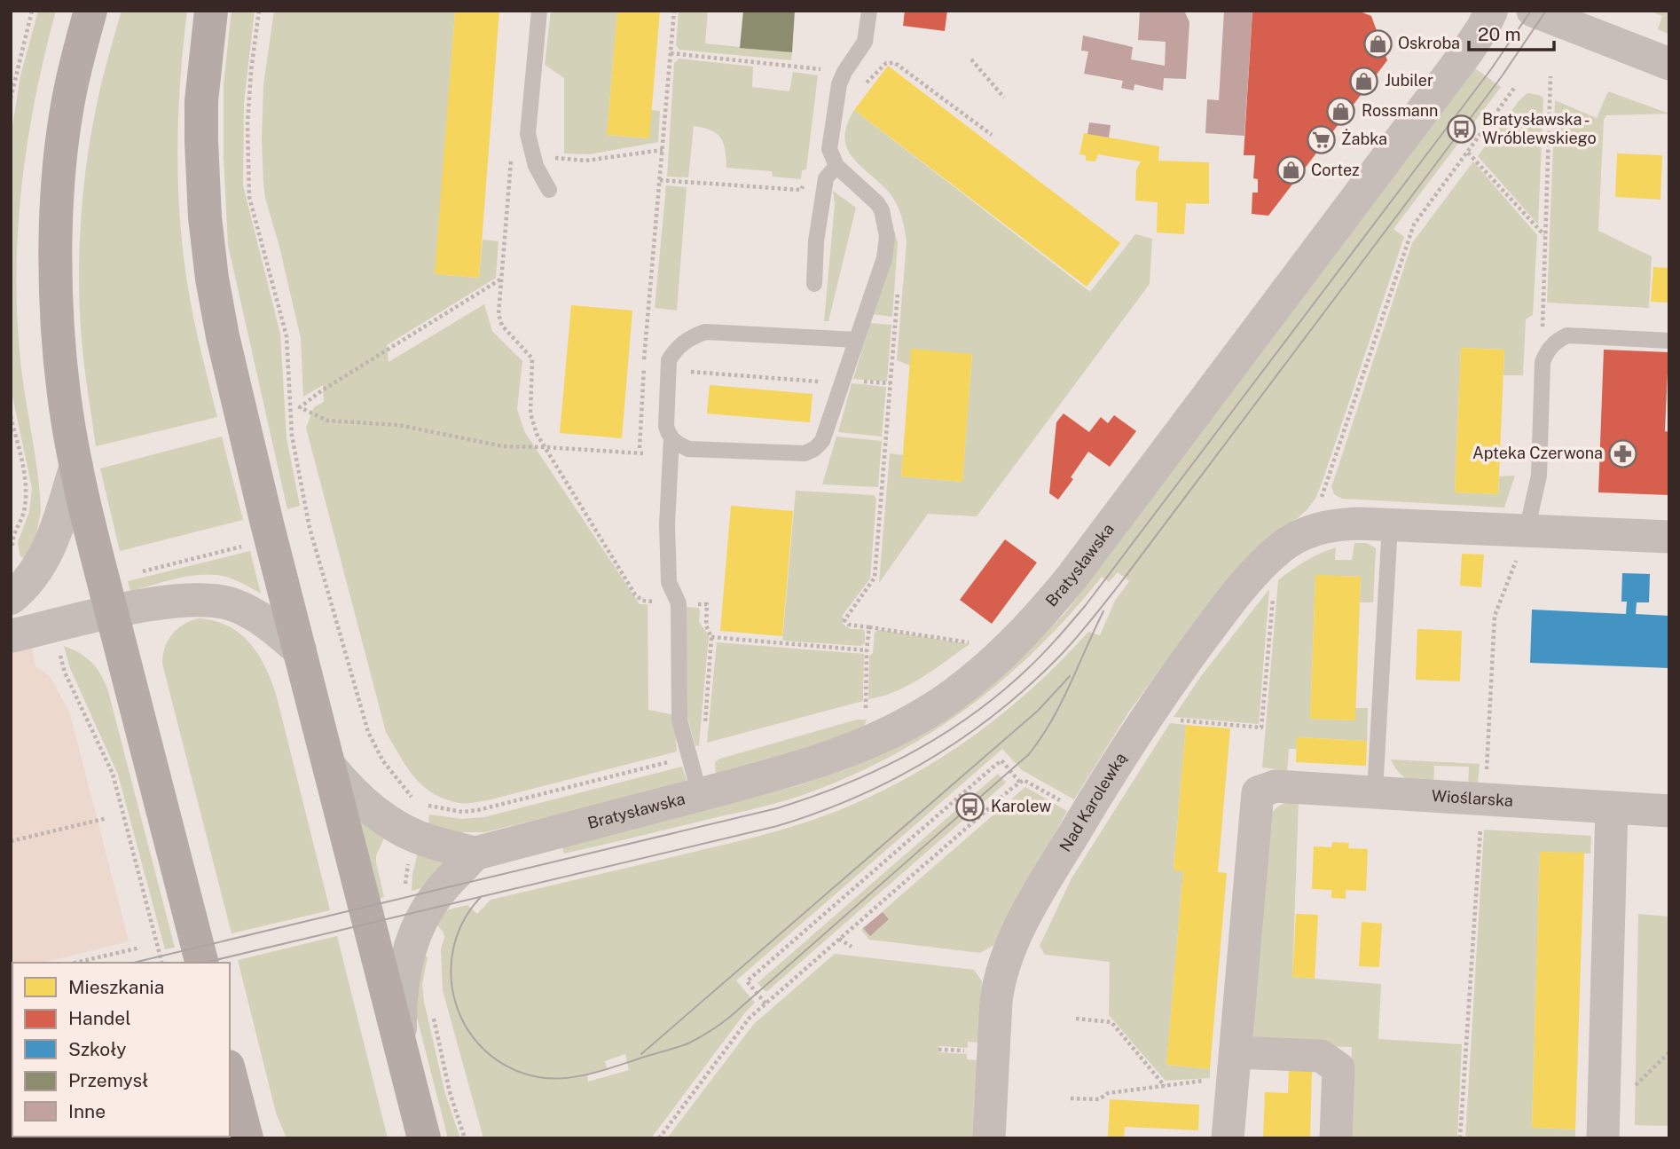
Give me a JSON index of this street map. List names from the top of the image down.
{
  "streets": {
    "street": ["Bratysławska", "Wioślarska", "Nad Karolewką"]
  },
  "places": {
    "shop": [
      "Oskroba",
      "Jubiler",
      "Rossmann",
      "Cortez"
    ],
    "bus stop": ["Bratysławska - Wróblewskiego", "Karolew"],
    "supermarket": ["Żabka"],
    "pharmacy": ["Apteka Czerwona"]
  },
  "legend": [
    "Mieszkania",
    "Handel",
    "Szkoły",
    "Przemysł",
    "Inne"
  ],
  "scale_bar": "20 m"
}
